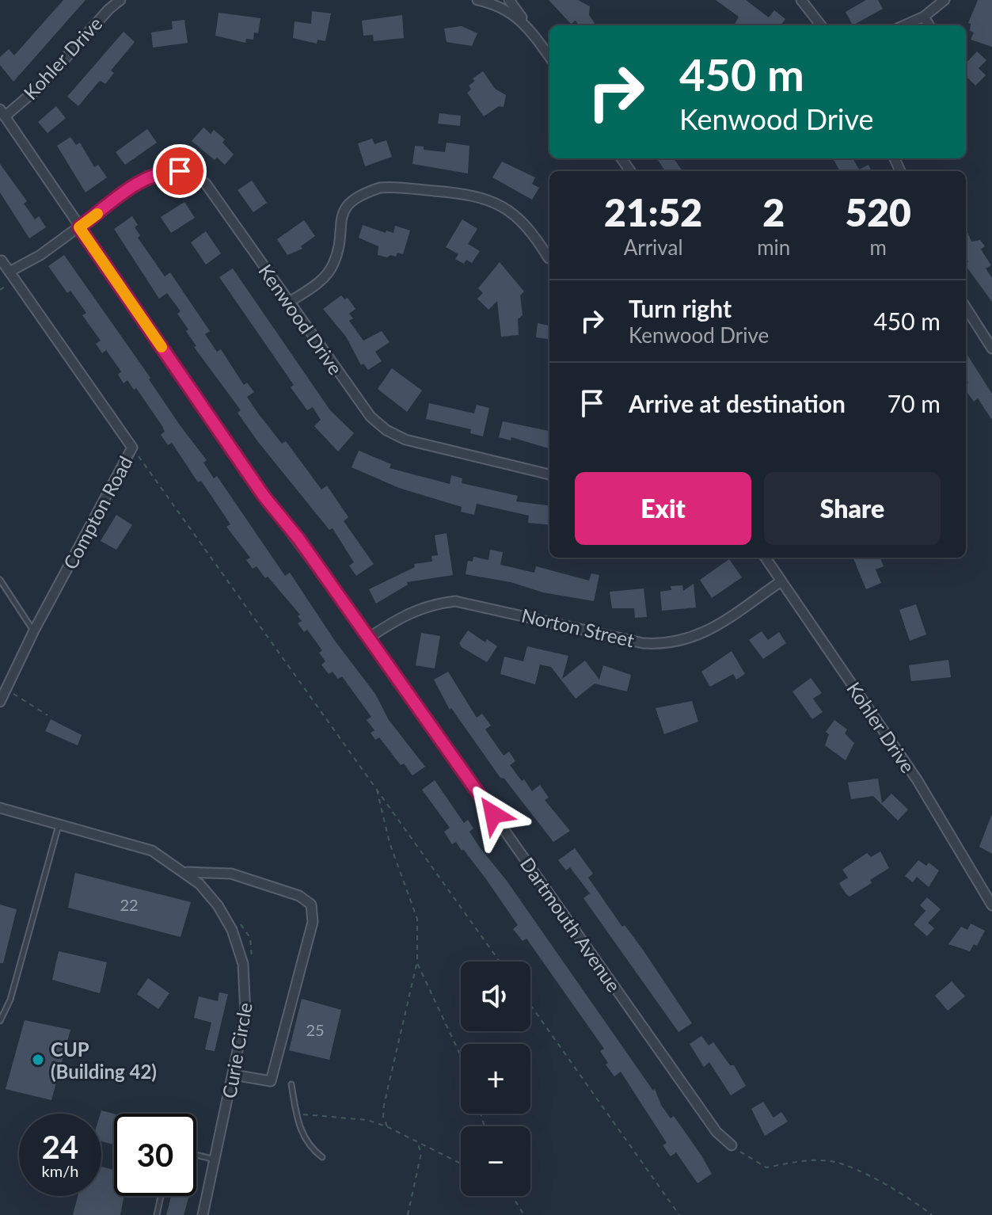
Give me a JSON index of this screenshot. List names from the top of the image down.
{
  "streets": {
    "street": [
      "Kohler Drive",
      "Kenwood Drive",
      "Compton Road",
      "Norton Street",
      "Dartmouth Avenue",
      "Curie Circle"
    ]
  },
  "crossings": [
    ["Kohler Drive", "Norton Street"],
    ["Kohler Drive", "Dartmouth Avenue"],
    ["Kenwood Drive", "Dartmouth Avenue"],
    ["Norton Street", "Dartmouth Avenue"]
  ],
  "places": ["CUP (Building 42)"],
  "house_numbers": ["22", "25"],
  "page": {
    "turn": ["450 m", "Kenwood Drive"],
    "eta": [
      "21:52",
      "Arrival",
      "2",
      "min",
      "520",
      "m"
    ],
    "list": [
      {
        "name": "Turn right",
        "note": "Kenwood Drive",
        "value": "450 m"
      },
      {
        "name": "Arrive at destination",
        "value": "70 m"
      }
    ],
    "buttons": ["Exit", "Share"],
    "map_buttons": ["+", "−"],
    "speed": "24 km/h",
    "limit": "30"
  }
}
